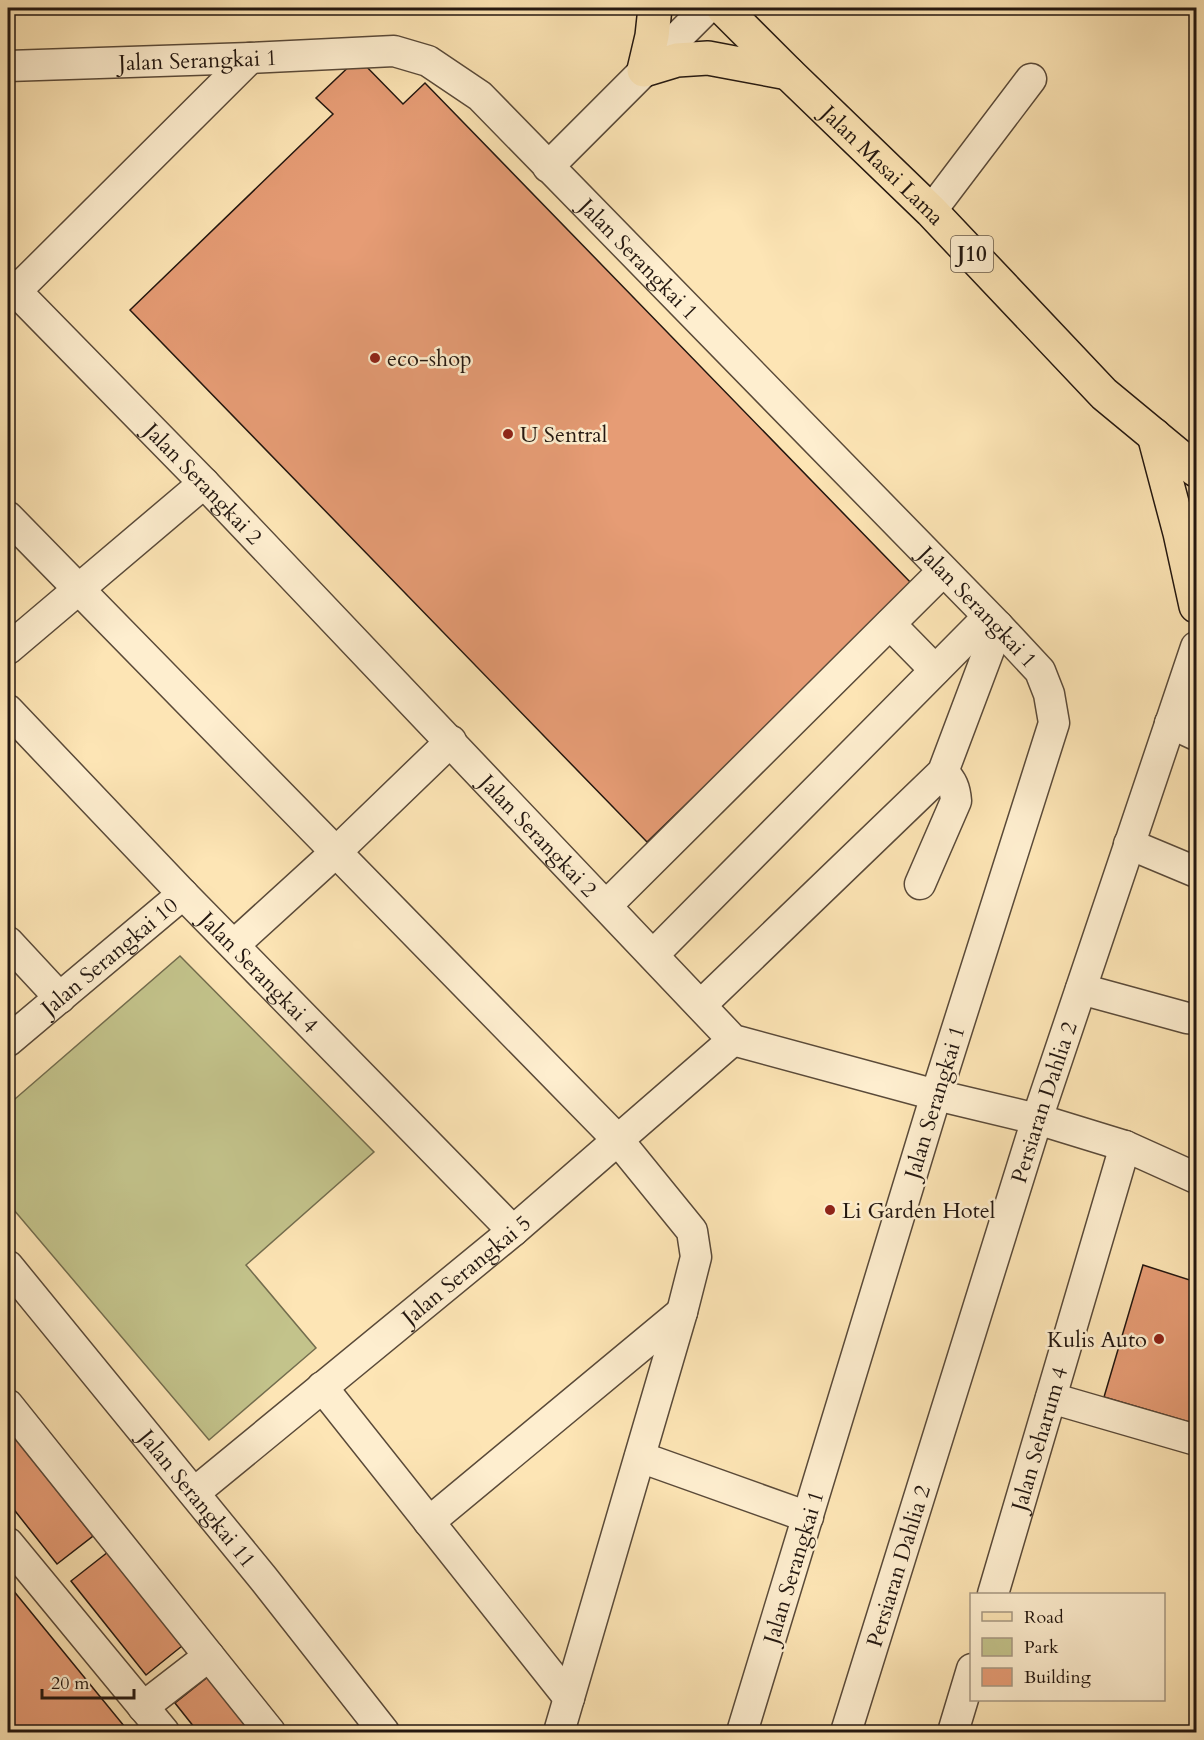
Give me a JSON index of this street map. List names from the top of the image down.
{
  "streets": {
    "main road": ["Jalan Masai Lama", "J10"],
    "street": [
      "Jalan Serangkai 1",
      "Jalan Serangkai 2",
      "Jalan Serangkai 10",
      "Jalan Serangkai 4",
      "Persiaran Dahlia 2",
      "Jalan Serangkai 5",
      "Jalan Seharum 4",
      "Jalan Serangkai 11"
    ]
  },
  "crossings": [
    ["Jalan Serangkai 2", "Jalan Serangkai 5"],
    ["Jalan Serangkai 10", "Jalan Serangkai 4"],
    ["Jalan Serangkai 4", "Jalan Serangkai 5"],
    ["Jalan Serangkai 5", "Jalan Serangkai 11"]
  ],
  "places": [
    "eco-shop",
    "U Sentral",
    "Li Garden Hotel",
    "Kulis Auto"
  ],
  "legend": ["Road", "Park", "Building"],
  "scale_bar": "20 m"
}
